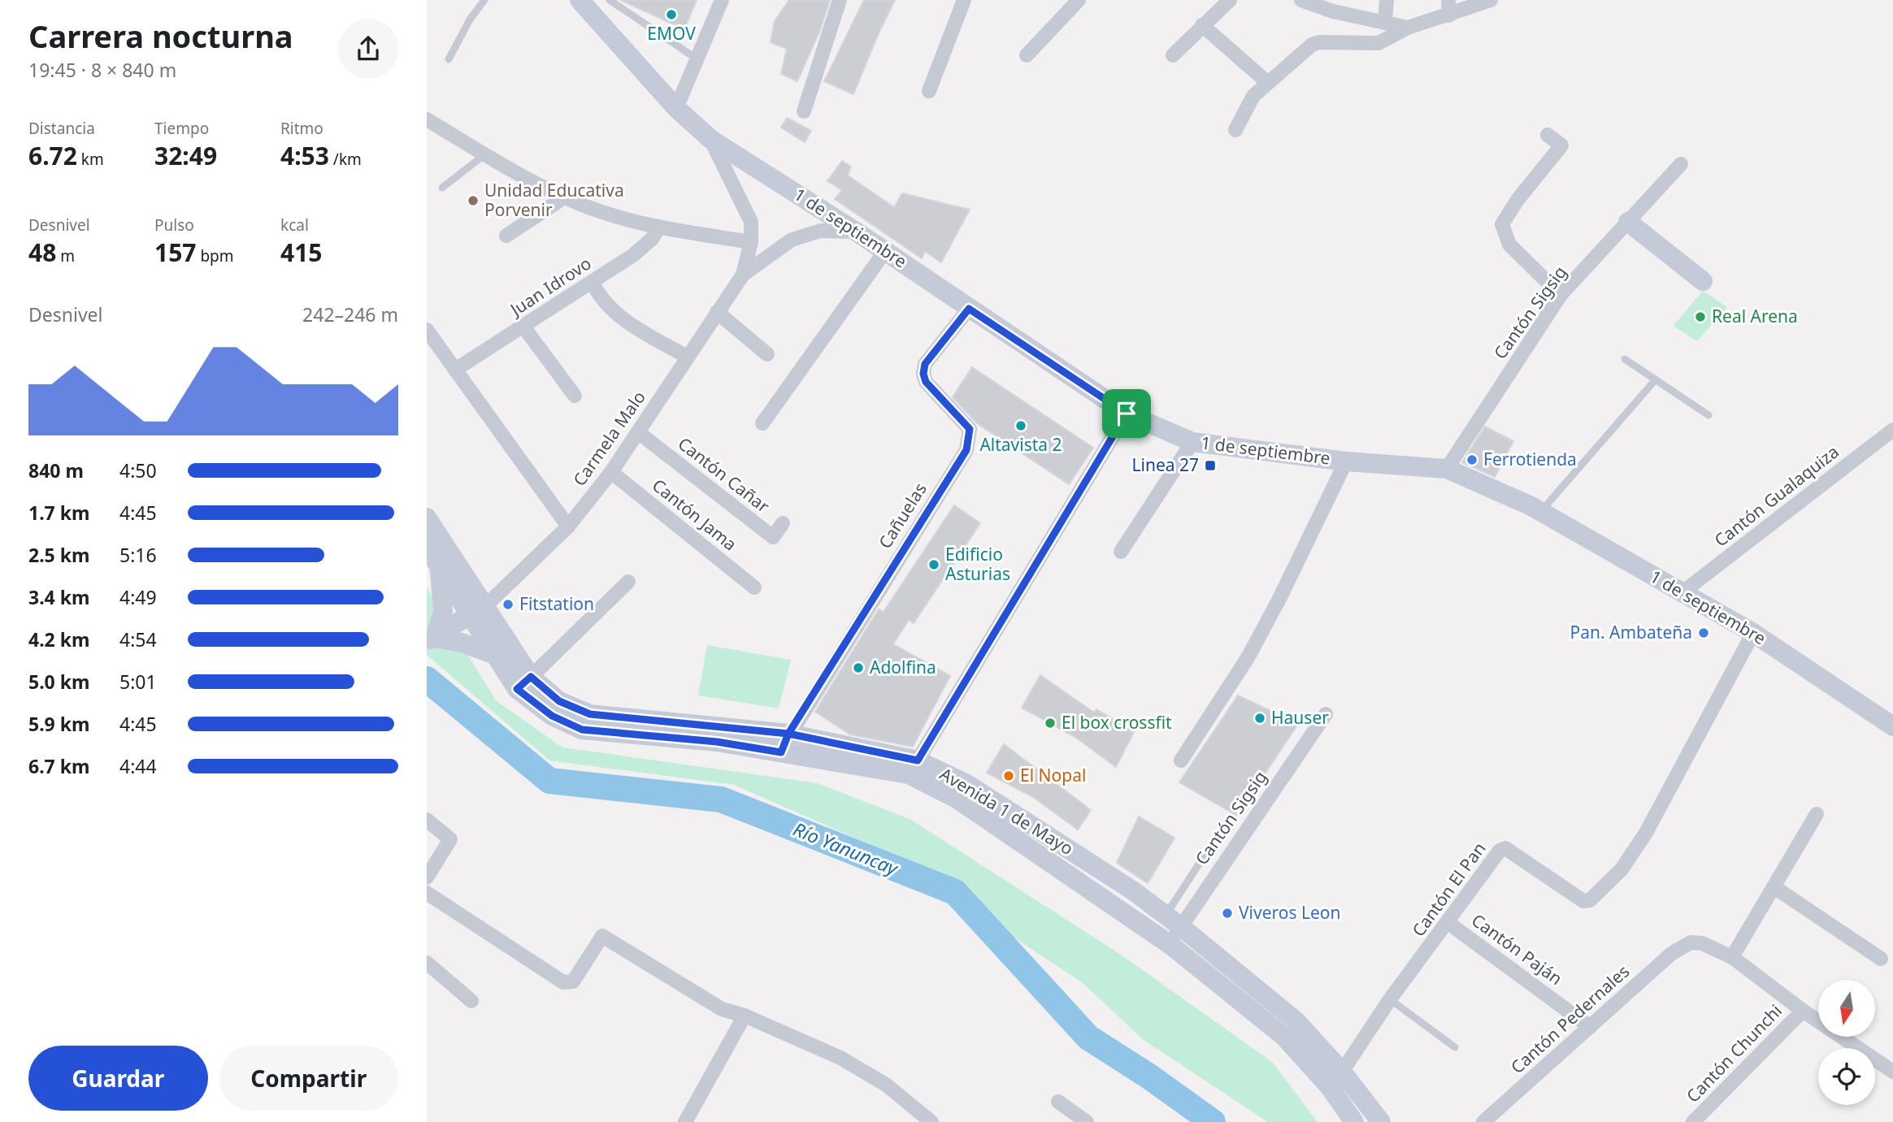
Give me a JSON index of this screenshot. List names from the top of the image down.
{
  "streets": {
    "main road": ["1 de septiembre", "Avenida 1 de Mayo"],
    "street": [
      "Juan Idrovo",
      "Cantón Sigsig",
      "Carmela Malo",
      "Cantón Cañar",
      "Cantón Gualaquiza",
      "Cantón Jama",
      "Cañuelas",
      "Cantón El Pan",
      "Cantón Paján",
      "Cantón Pedernales",
      "Cantón Chunchi"
    ]
  },
  "crossings": [
    ["1 de septiembre", "Cantón Sigsig"],
    ["1 de septiembre", "Carmela Malo"],
    ["1 de septiembre", "Cantón Gualaquiza"],
    ["1 de septiembre", "Cañuelas"],
    ["1 de septiembre", "Cantón El Pan"],
    ["Cantón Sigsig", "Avenida 1 de Mayo"],
    ["Carmela Malo", "Cantón Cañar"],
    ["Carmela Malo", "Cantón Jama"],
    ["Carmela Malo", "Avenida 1 de Mayo"],
    ["Cañuelas", "Avenida 1 de Mayo"],
    ["Avenida 1 de Mayo", "Cantón El Pan"],
    ["Cantón El Pan", "Cantón Paján"],
    ["Cantón Paján", "Cantón Pedernales"]
  ],
  "water": ["Río Yanuncay"],
  "places": {
    "other": [
      "EMOV",
      "Unidad Educativa Porvenir",
      "Real Arena",
      "Altavista 2",
      "Ferrotienda",
      "Edificio Asturias",
      "Fitstation",
      "Pan. Ambateña",
      "Adolfina",
      "Hauser",
      "El box crossfit",
      "El Nopal",
      "Viveros Leon"
    ],
    "transit": ["Linea 27"]
  },
  "north": "bottom",
  "page": {
    "heading": ["Carrera nocturna", "19:45 · 8 × 840 m"],
    "stats": [
      ["Distancia", "6.72 km"],
      ["Tiempo", "32:49"],
      ["Ritmo", "4:53 /km"],
      ["Desnivel", "48 m"],
      ["Pulso", "157 bpm"],
      ["kcal", "415"]
    ],
    "chart": ["Desnivel", "242–246 m"],
    "list": [
      {
        "name": "840 m",
        "note": "4:50"
      },
      {
        "name": "1.7 km",
        "note": "4:45"
      },
      {
        "name": "2.5 km",
        "note": "5:16"
      },
      {
        "name": "3.4 km",
        "note": "4:49"
      },
      {
        "name": "4.2 km",
        "note": "4:54"
      },
      {
        "name": "5.0 km",
        "note": "5:01"
      },
      {
        "name": "5.9 km",
        "note": "4:45"
      },
      {
        "name": "6.7 km",
        "note": "4:44"
      }
    ],
    "buttons": ["Guardar", "Compartir"]
  }
}
